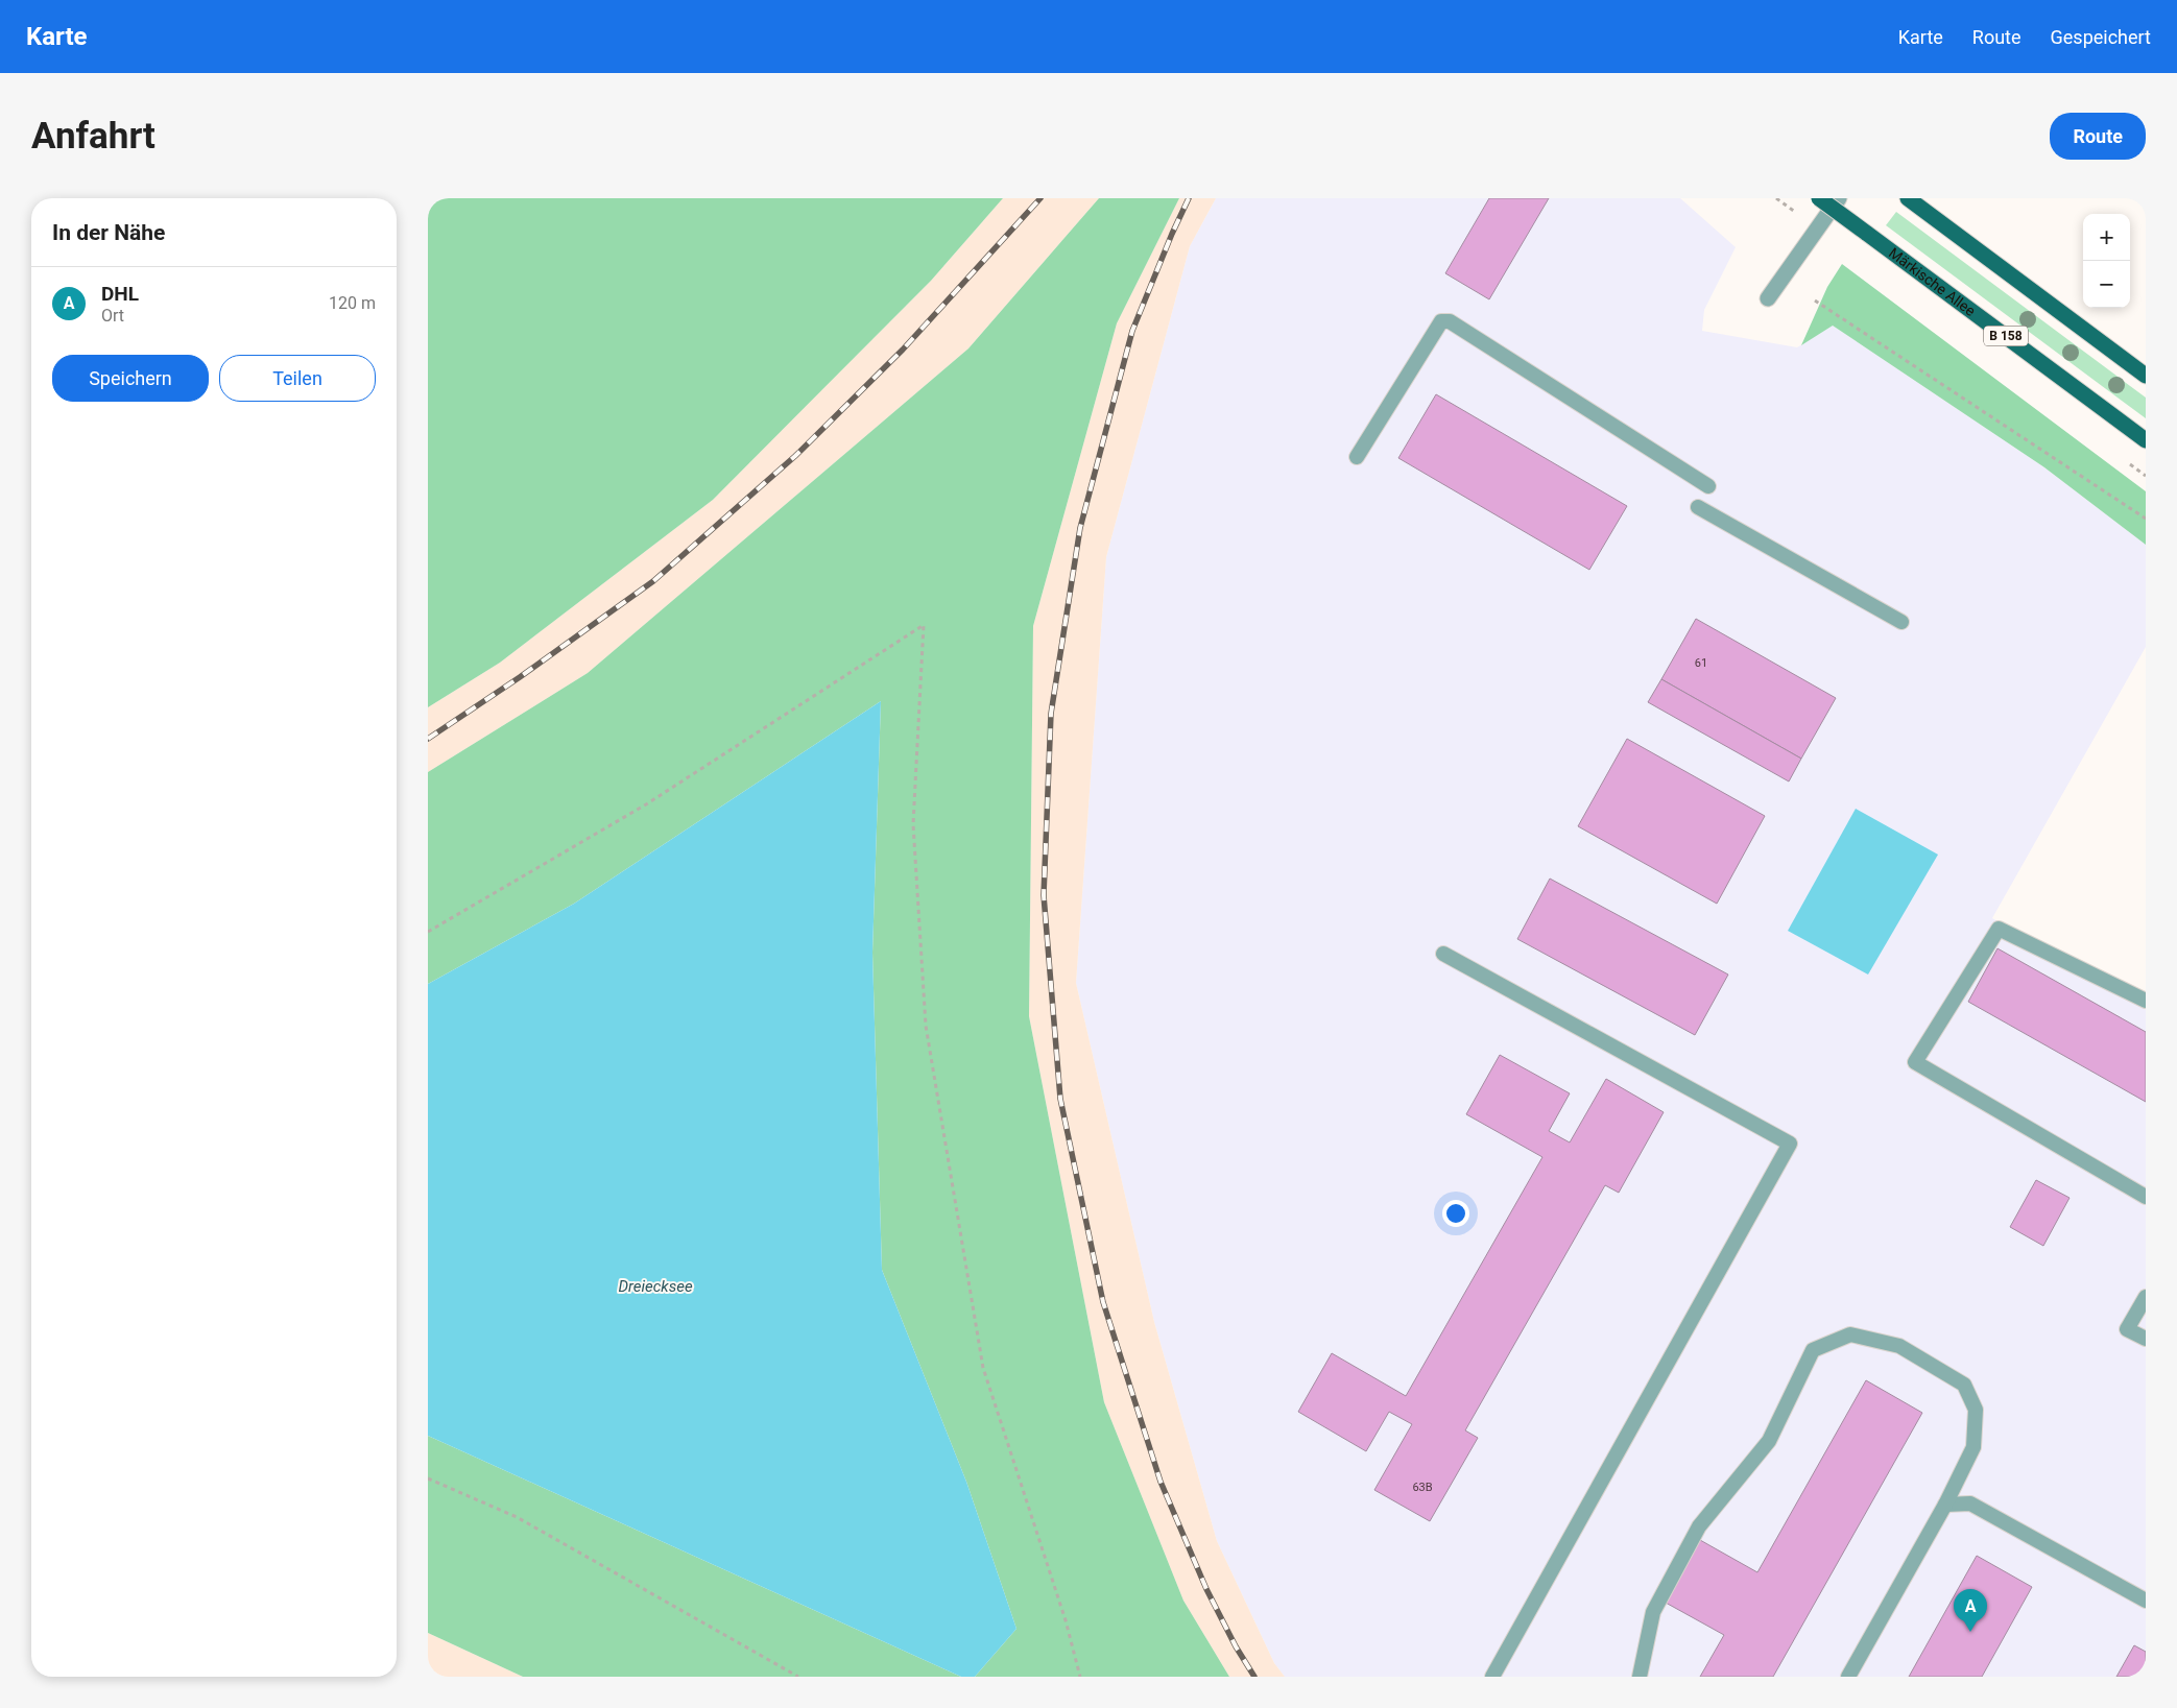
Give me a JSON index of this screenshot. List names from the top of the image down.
{
  "streets": {
    "main road": ["Märkische Allee", "B 158"]
  },
  "water": ["Dreiecksee"],
  "house_numbers": ["61", "63B"],
  "page": {
    "header": "Karte",
    "nav": ["Karte", "Route", "Gespeichert"],
    "buttons": [
      "Route",
      ["Speichern", "Teilen"]
    ],
    "title": "Anfahrt",
    "heading": "In der Nähe",
    "map_buttons": ["+", "−"],
    "list": [
      {
        "mark": "A",
        "name": "DHL",
        "note": "Ort",
        "value": "120 m"
      }
    ],
    "pins": "A"
  }
}
